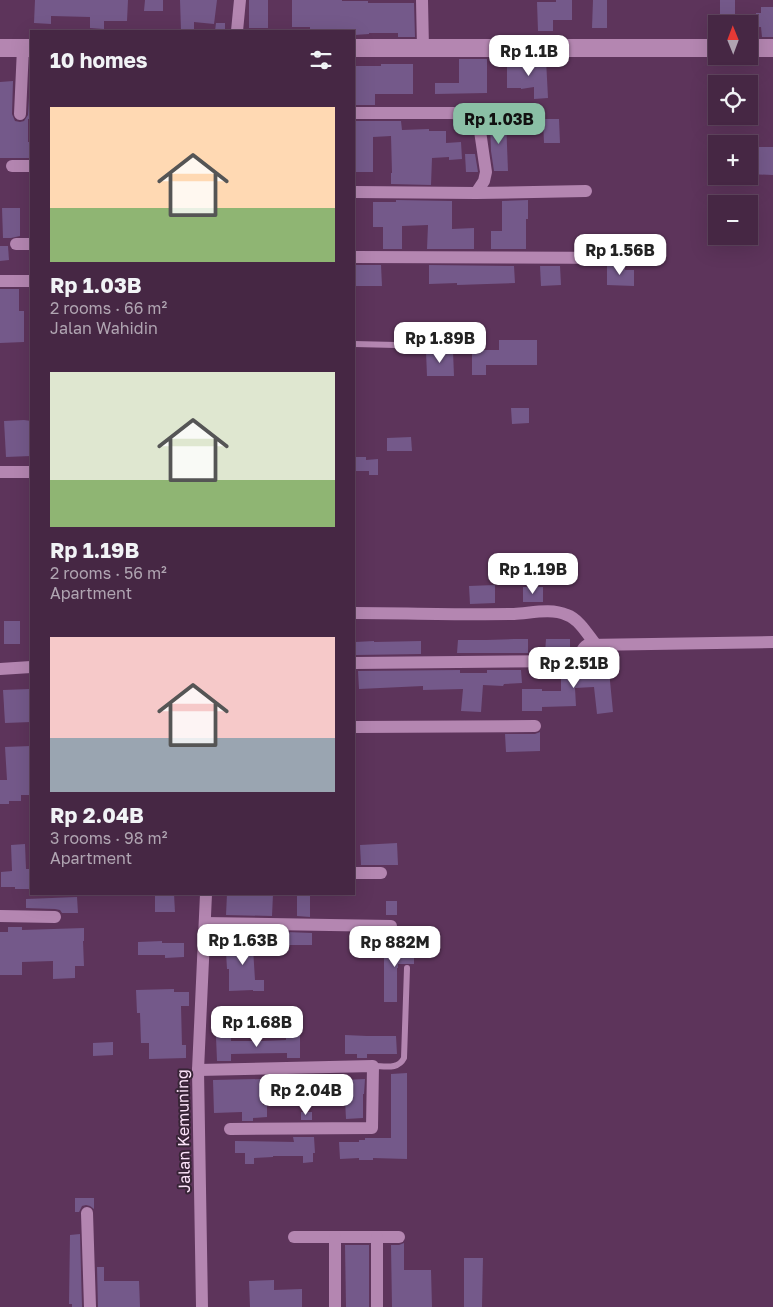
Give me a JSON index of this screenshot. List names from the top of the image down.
{
  "streets": {
    "street": ["Jalan Kemuning"]
  },
  "north": "top",
  "page": {
    "map_buttons": ["+", "−"],
    "heading": "10 homes",
    "price": [
      "Rp 1.1B",
      "Rp 1.03B",
      "Rp 1.56B",
      "Rp 1.89B",
      "Rp 1.19B",
      "Rp 2.51B",
      "Rp 1.63B",
      "Rp 882M",
      "Rp 1.68B",
      "Rp 2.04B"
    ],
    "list": [
      {
        "name": "Rp 1.03B",
        "note": "2 rooms · 66 m² · Jalan Wahidin"
      },
      {
        "name": "Rp 1.19B",
        "note": "2 rooms · 56 m² · Apartment"
      },
      {
        "name": "Rp 2.04B",
        "note": "3 rooms · 98 m² · Apartment"
      }
    ]
  }
}
